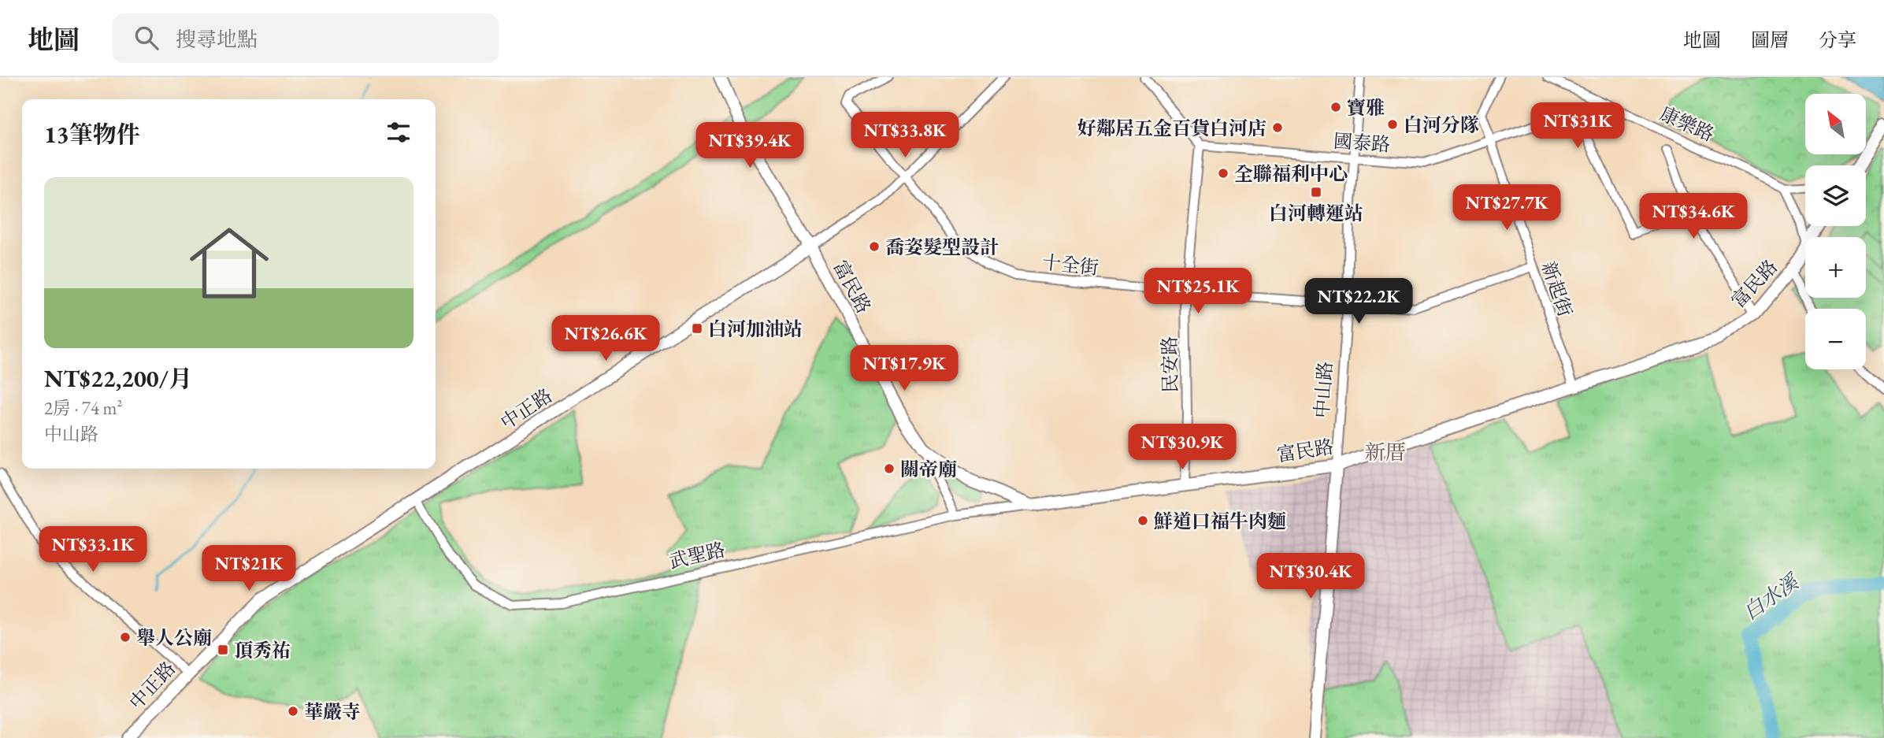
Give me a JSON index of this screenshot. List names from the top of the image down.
{
  "streets": {
    "main road": ["富民路", "中山路", "中正路"],
    "street": [
      "康樂路",
      "國泰路",
      "十全街",
      "新起街",
      "民安路",
      "武聖路"
    ]
  },
  "crossings": [
    ["康樂路", "國泰路"],
    ["國泰路", "新起街"],
    ["國泰路", "民安路"],
    ["國泰路", "中山路"],
    ["十全街", "新起街"],
    ["十全街", "民安路"],
    ["十全街", "中山路"],
    ["十全街", "中正路"],
    ["富民路", "新起街"],
    ["富民路", "民安路"],
    ["富民路", "中山路"],
    ["富民路", "中正路"],
    ["富民路", "武聖路"],
    ["中正路", "武聖路"]
  ],
  "districts": ["新厝"],
  "water": ["白水溪"],
  "places": {
    "other": [
      "寶雅",
      "白河分隊",
      "好鄰居五金百貨白河店",
      "全聯福利中心",
      "喬姿髮型設計",
      "關帝廟",
      "鮮道口福牛肉麵",
      "舉人公廟",
      "華嚴寺"
    ],
    "transit": ["白河轉運站", "白河加油站", "頂秀祐"]
  },
  "north": "top left",
  "page": {
    "header": "地圖",
    "search": "搜尋地點",
    "nav": ["地圖", "圖層", "分享"],
    "map_buttons": ["+", "−"],
    "heading": "13筆物件",
    "price": [
      "NT$31K",
      "NT$33.8K",
      "NT$39.4K",
      "NT$27.7K",
      "NT$34.6K",
      "NT$25.1K",
      "NT$22.2K",
      "NT$26.6K",
      "NT$17.9K",
      "NT$30.9K",
      "NT$33.1K",
      "NT$21K",
      "NT$30.4K"
    ],
    "list": [
      {
        "name": "NT$22,200/月",
        "note": "2房 · 74 m² · 中山路"
      }
    ]
  }
}
